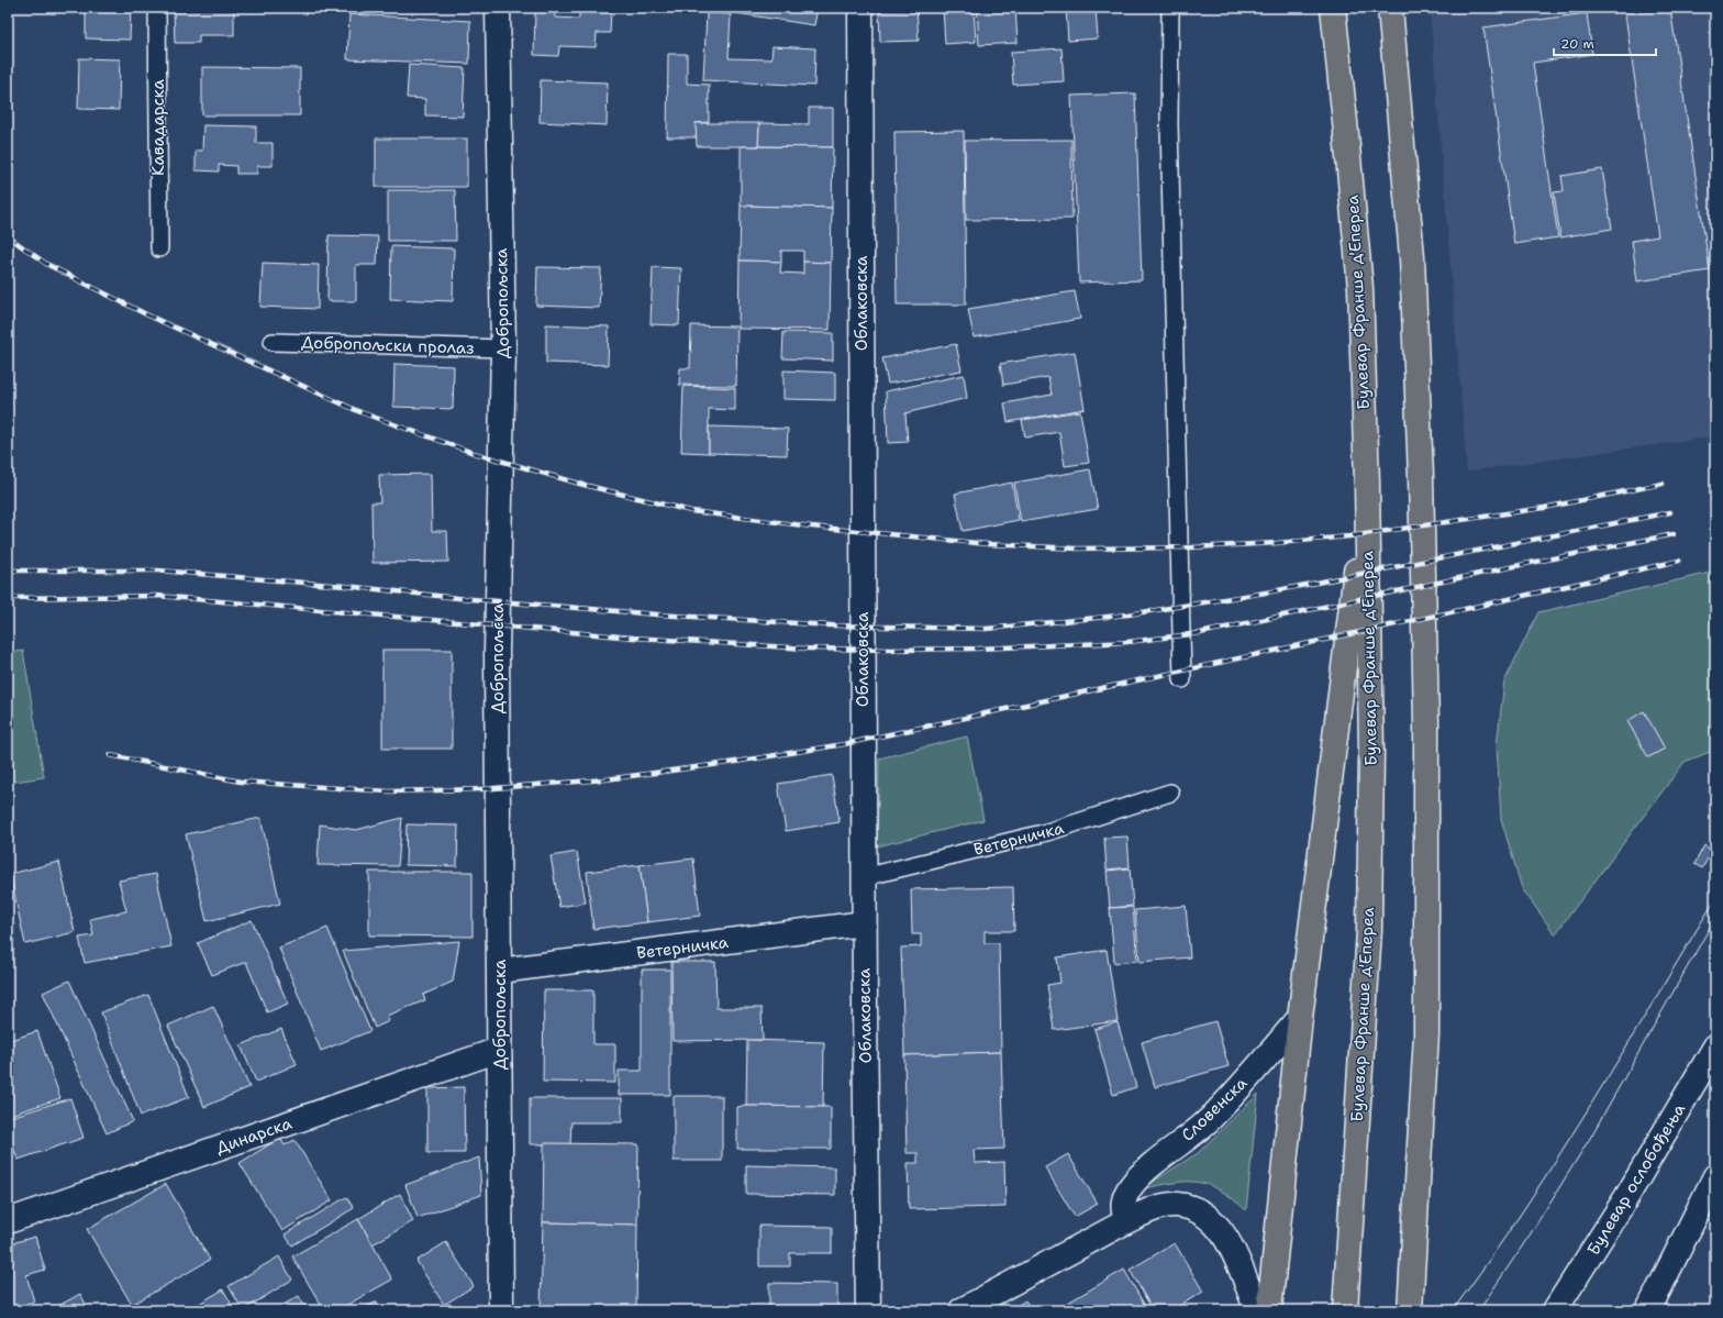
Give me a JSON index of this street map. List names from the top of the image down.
{
  "streets": {
    "highway": ["Булевар Франше д'Епереа"],
    "street": [
      "Добропољска",
      "Облаковска",
      "Ветерничка",
      "Словенска",
      "Динарска",
      "Булевар ослобођења"
    ],
    "lane": ["Кавадарска", "Добропољски пролаз"]
  },
  "crossings": [
    ["Добропољска", "Добропољски пролаз"],
    ["Добропољска", "Ветерничка"],
    ["Добропољска", "Динарска"],
    ["Облаковска", "Ветерничка"]
  ],
  "scale_bar": "20 m"
}
